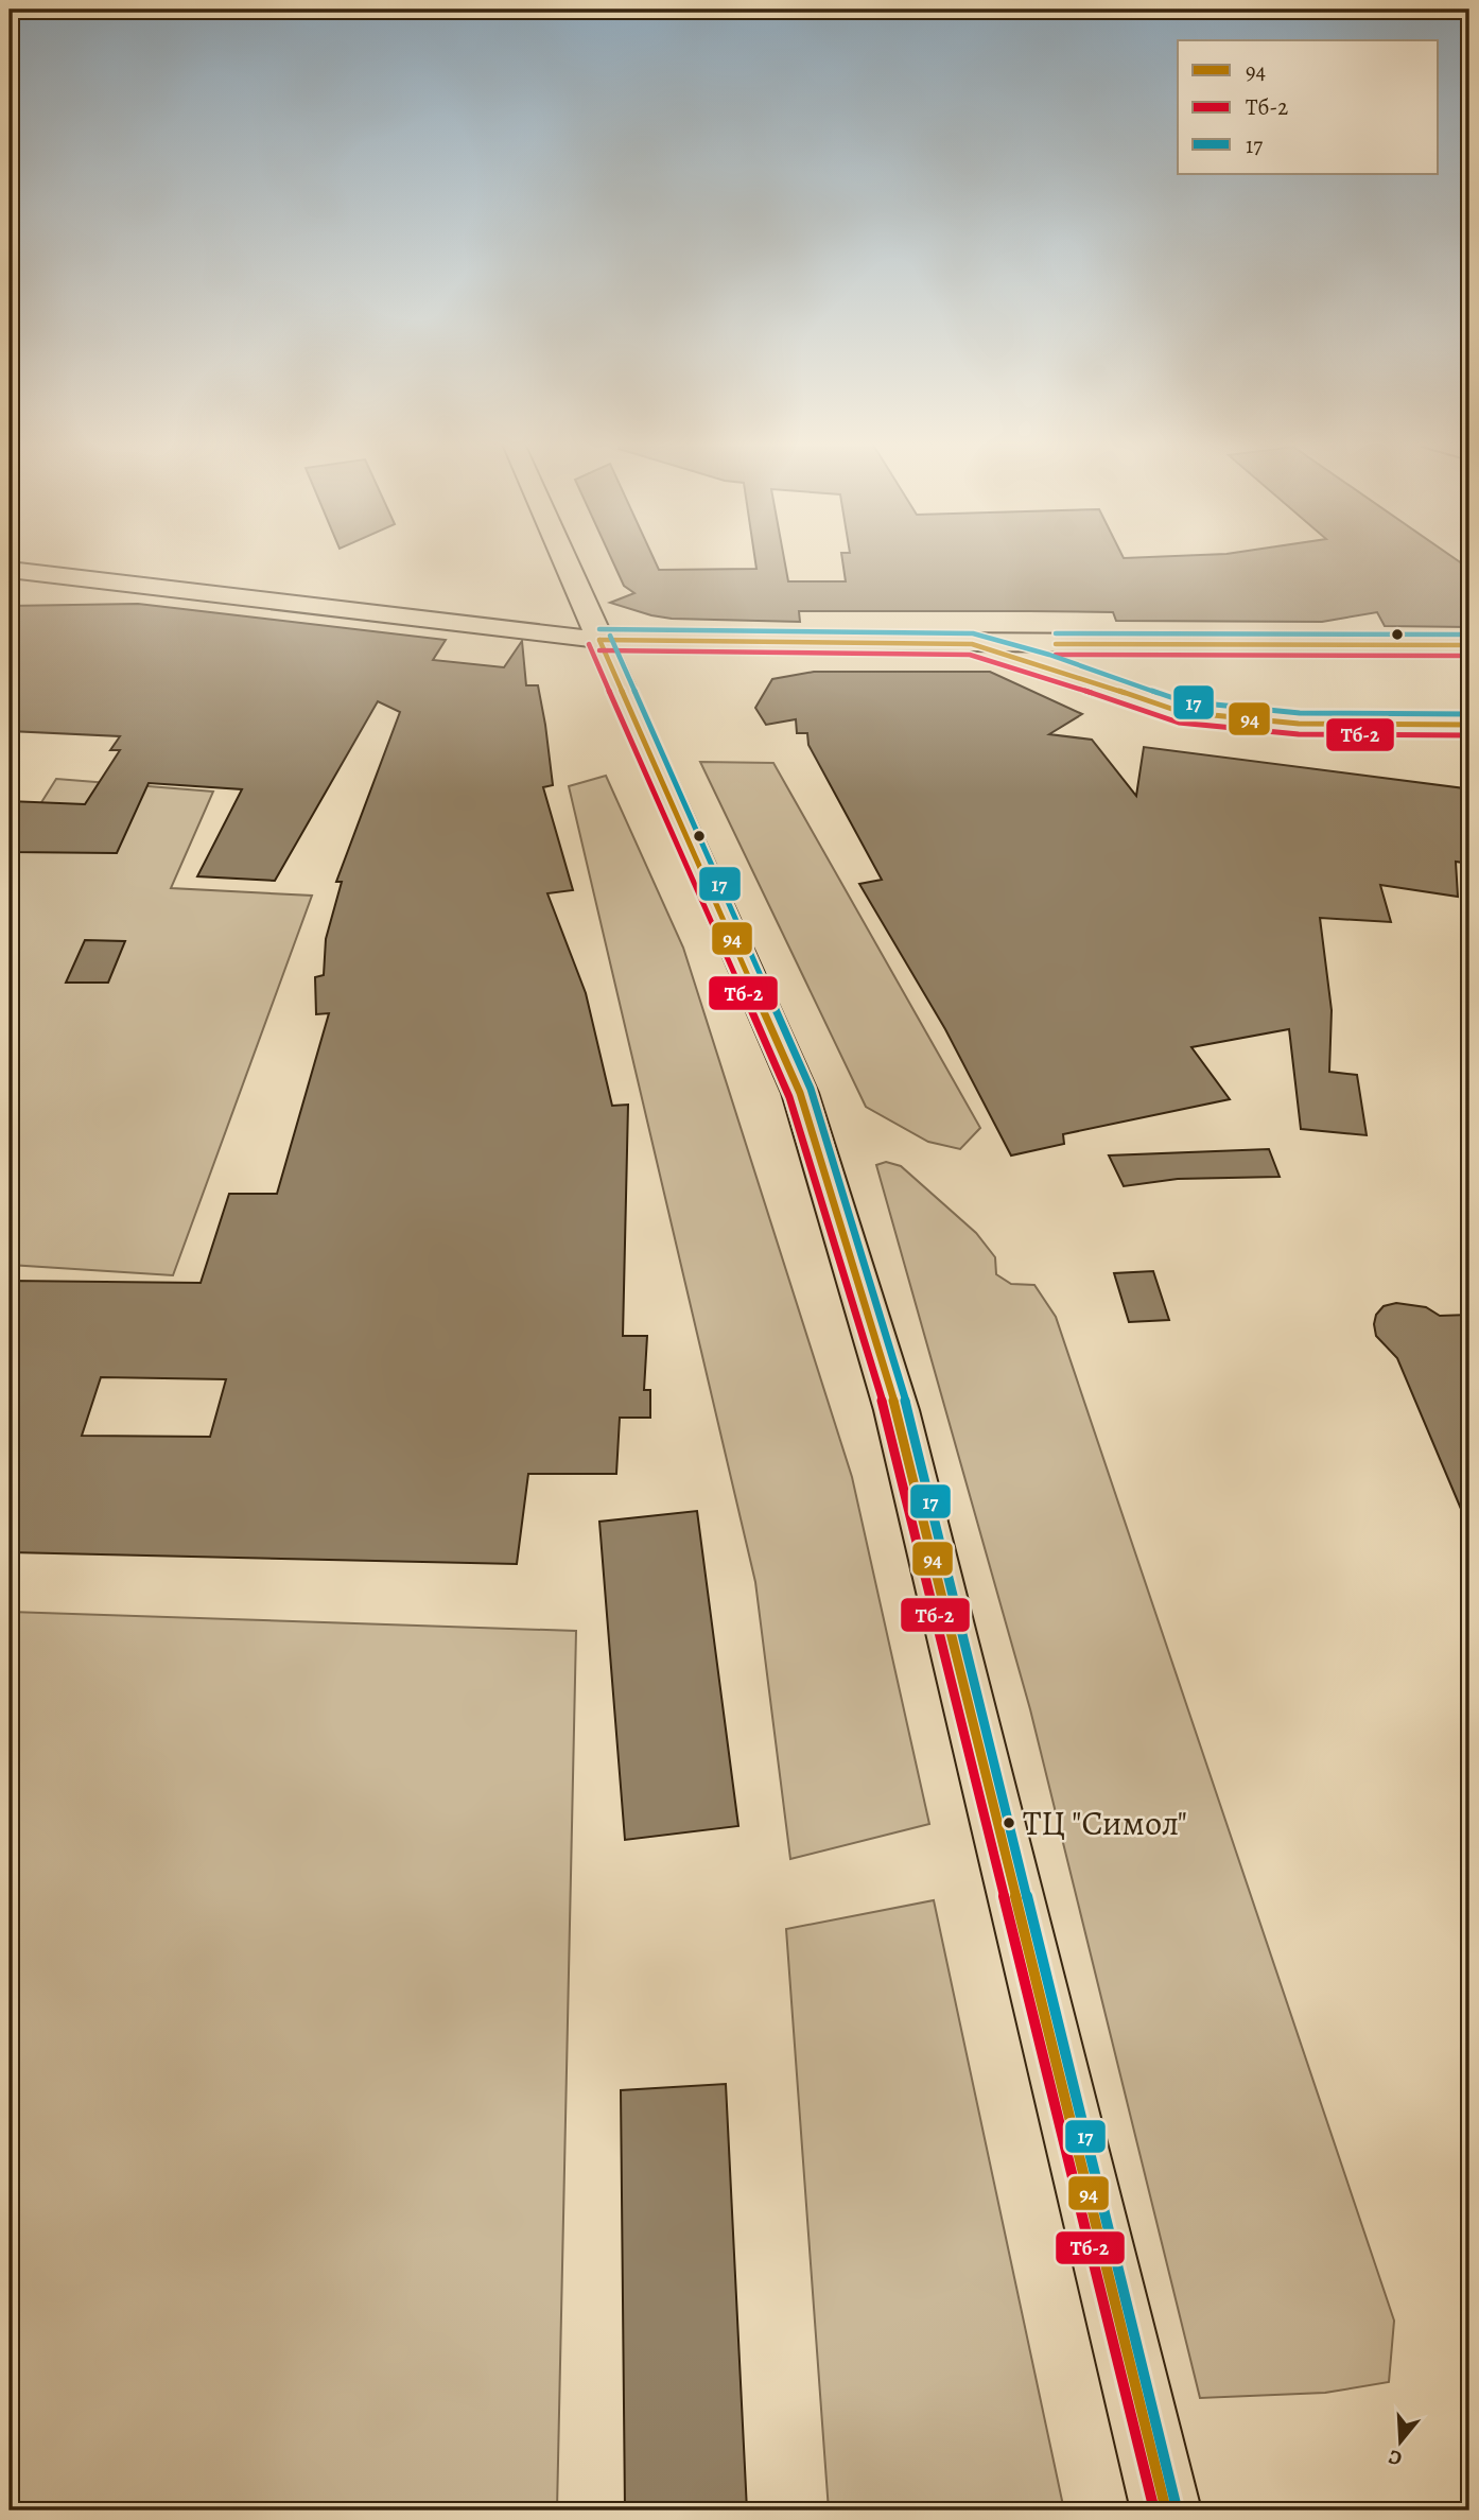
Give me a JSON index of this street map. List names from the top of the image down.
{
  "places": ["ТЦ \"Симол\""],
  "lines": ["transit line 17", "transit line 94", "transit line Тб-2"],
  "legend": ["94", "Тб-2", "17"],
  "north": "bottom"
}
